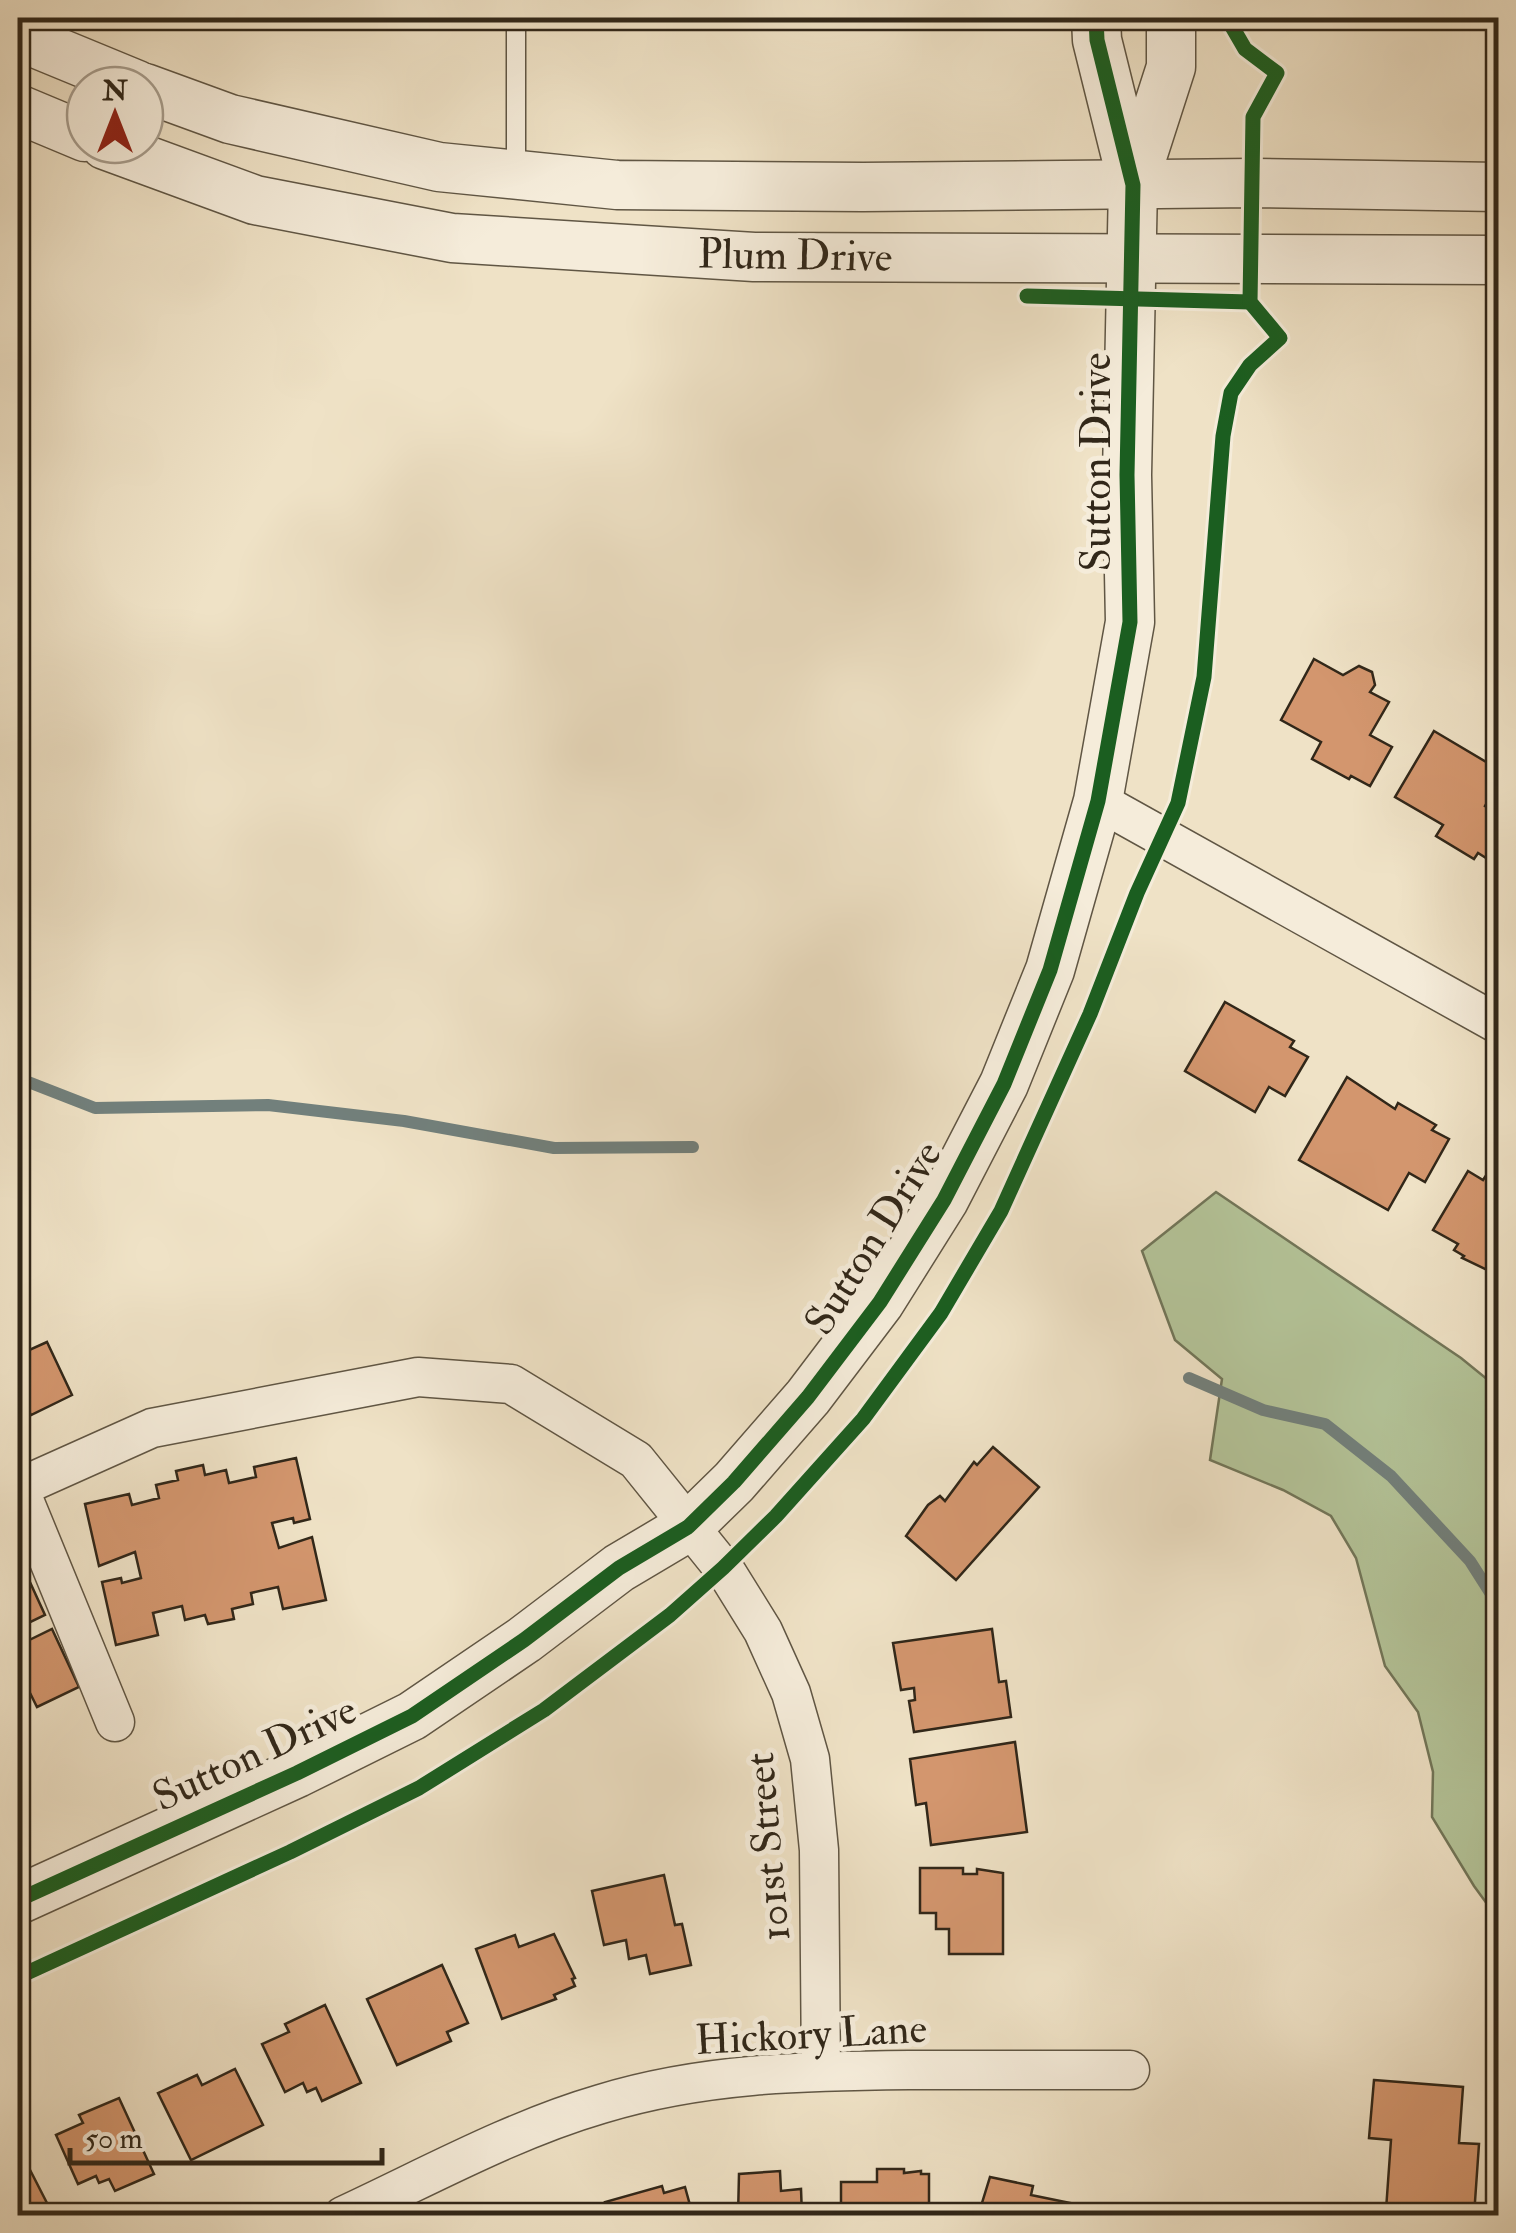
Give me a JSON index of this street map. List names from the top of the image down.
{
  "streets": {
    "street": [
      "Plum Drive",
      "Sutton Drive",
      "101st Street",
      "Hickory Lane"
    ]
  },
  "crossings": [
    ["Plum Drive", "Sutton Drive"],
    ["Sutton Drive", "101st Street"],
    ["101st Street", "Hickory Lane"]
  ],
  "scale_bar": "50 m",
  "north": "top"
}
